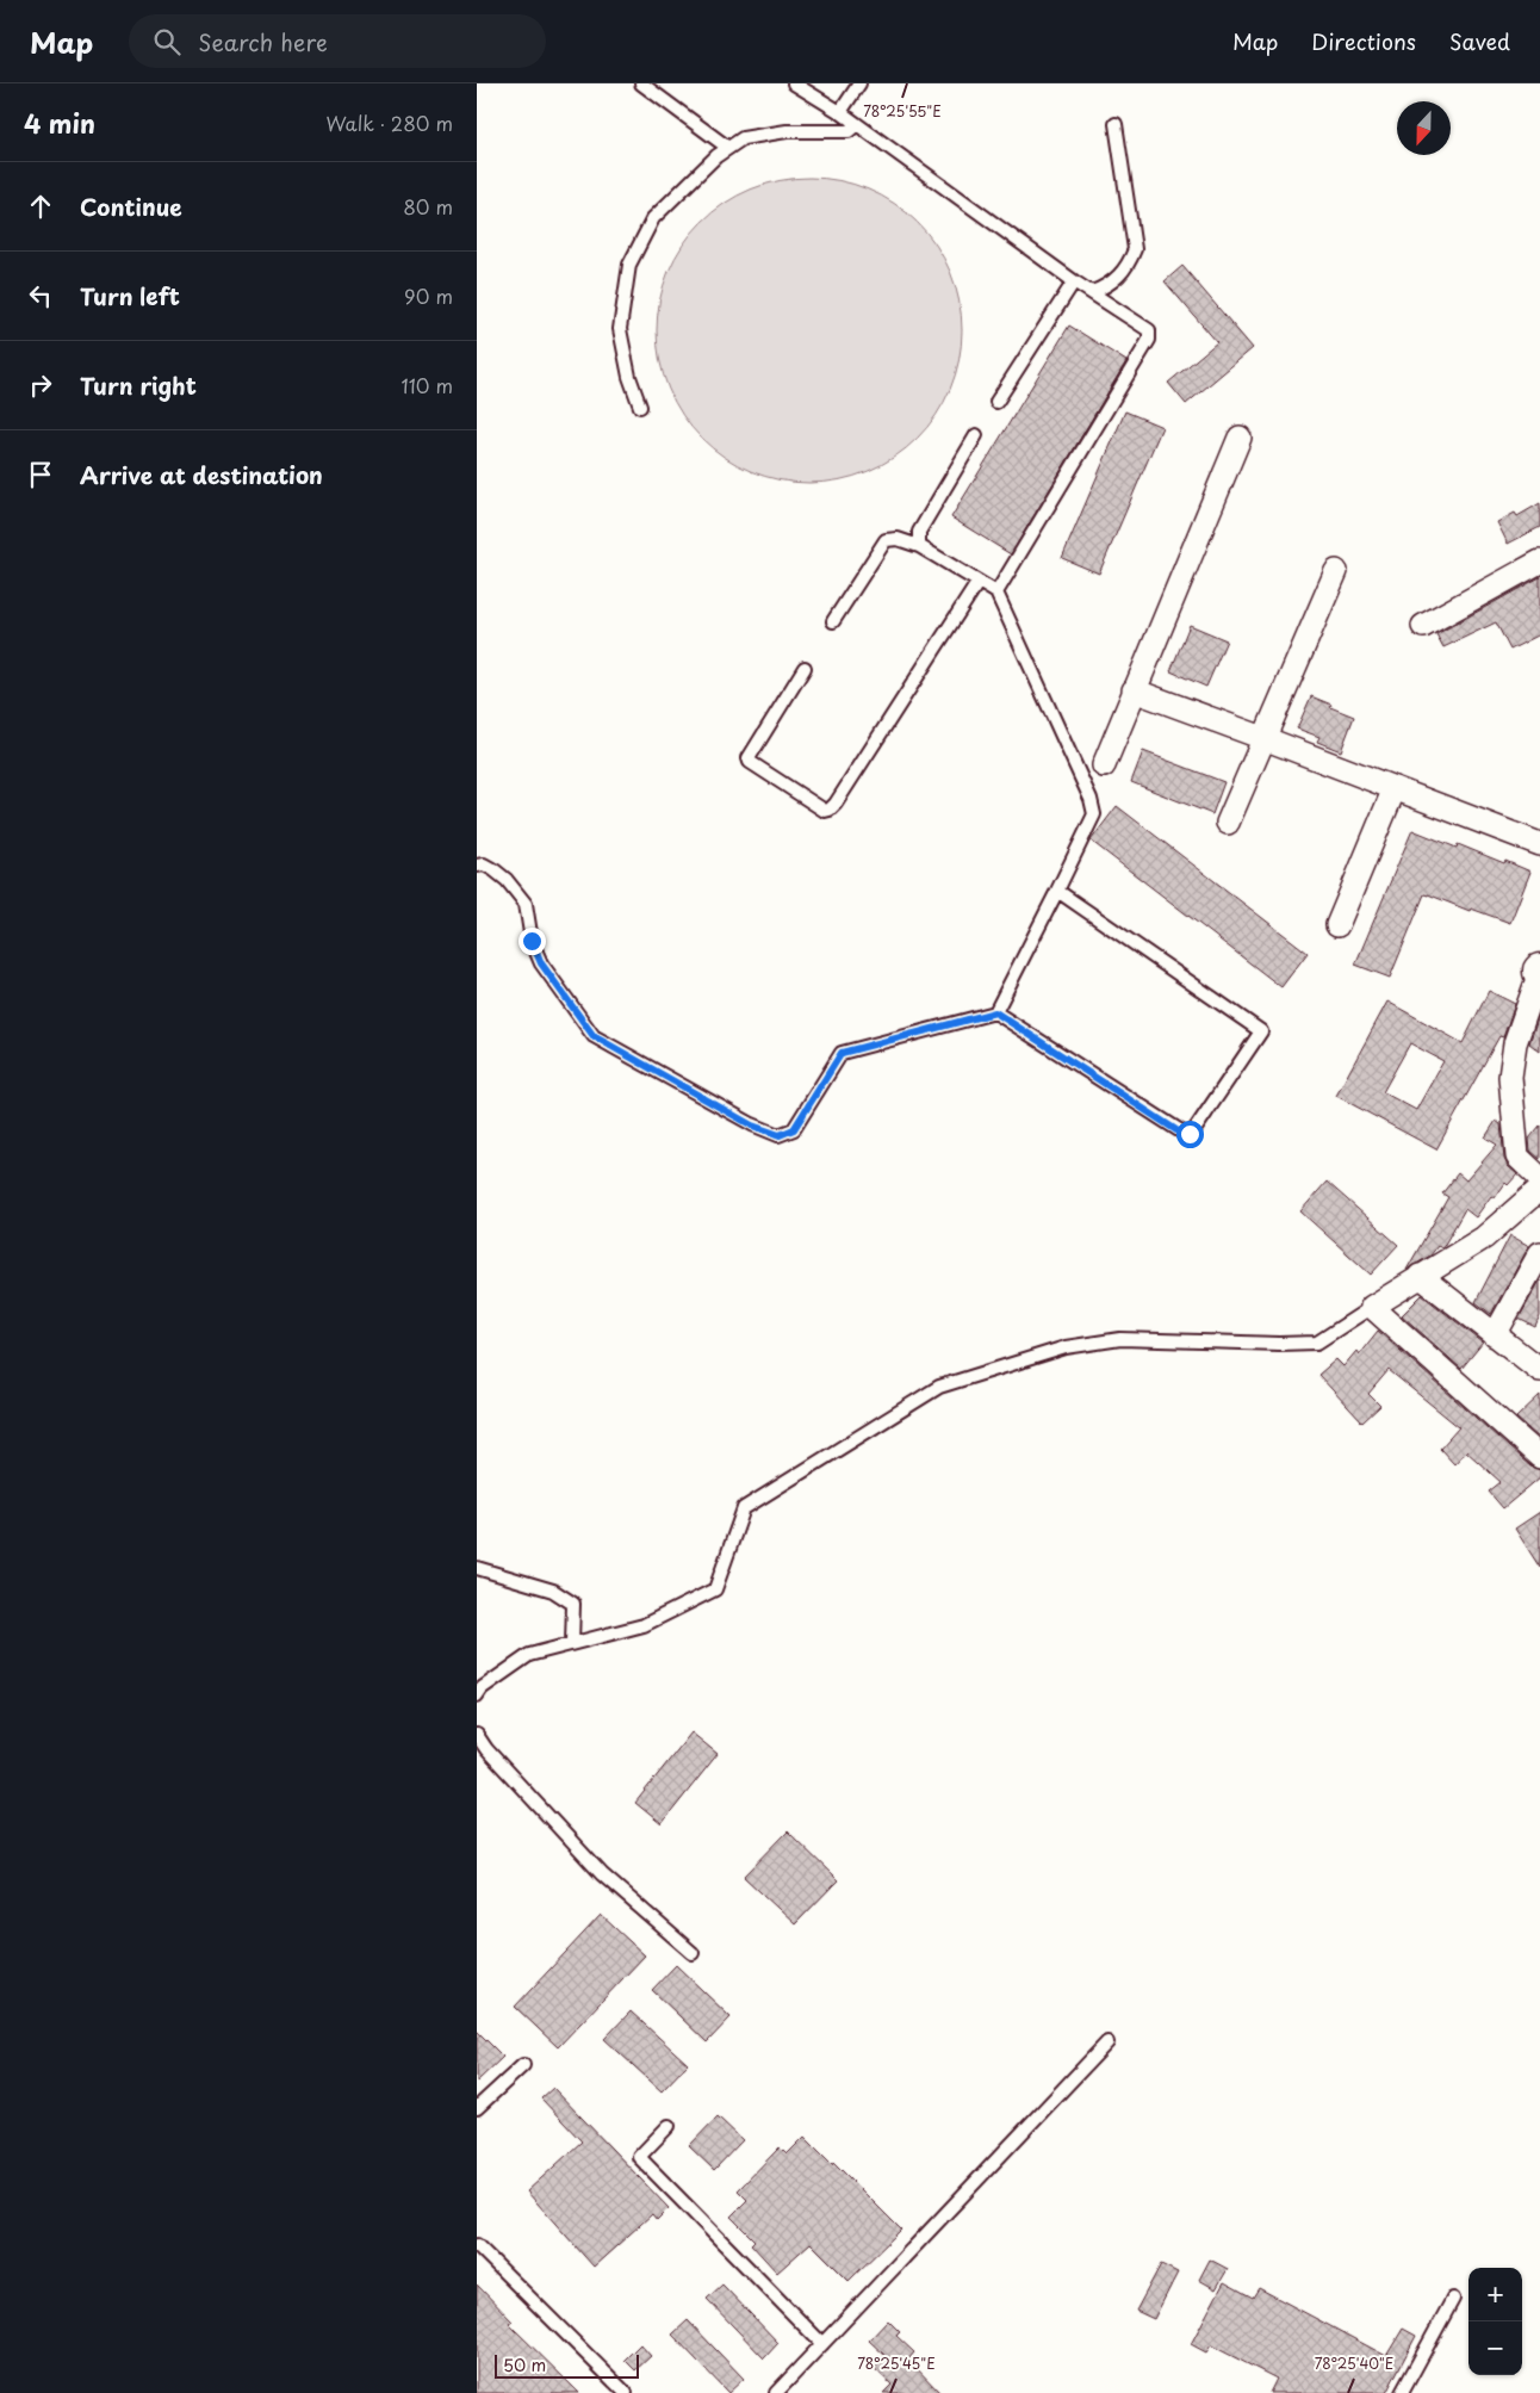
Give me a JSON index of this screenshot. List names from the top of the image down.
{
  "scale_bar": "50 m",
  "north": "bottom",
  "page": {
    "header": "Map",
    "search": "Search here",
    "nav": ["Map", "Directions", "Saved"],
    "heading": ["4 min", "Walk · 280 m"],
    "list": [
      ["Continue", "80 m"],
      ["Turn left", "90 m"],
      ["Turn right", "110 m"],
      "Arrive at destination"
    ],
    "map_buttons": ["+", "−"],
    "scale": "50 m"
  },
  "coordinates": ["78°25'55\"E", "78°25'45\"E", "78°25'40\"E"]
}
